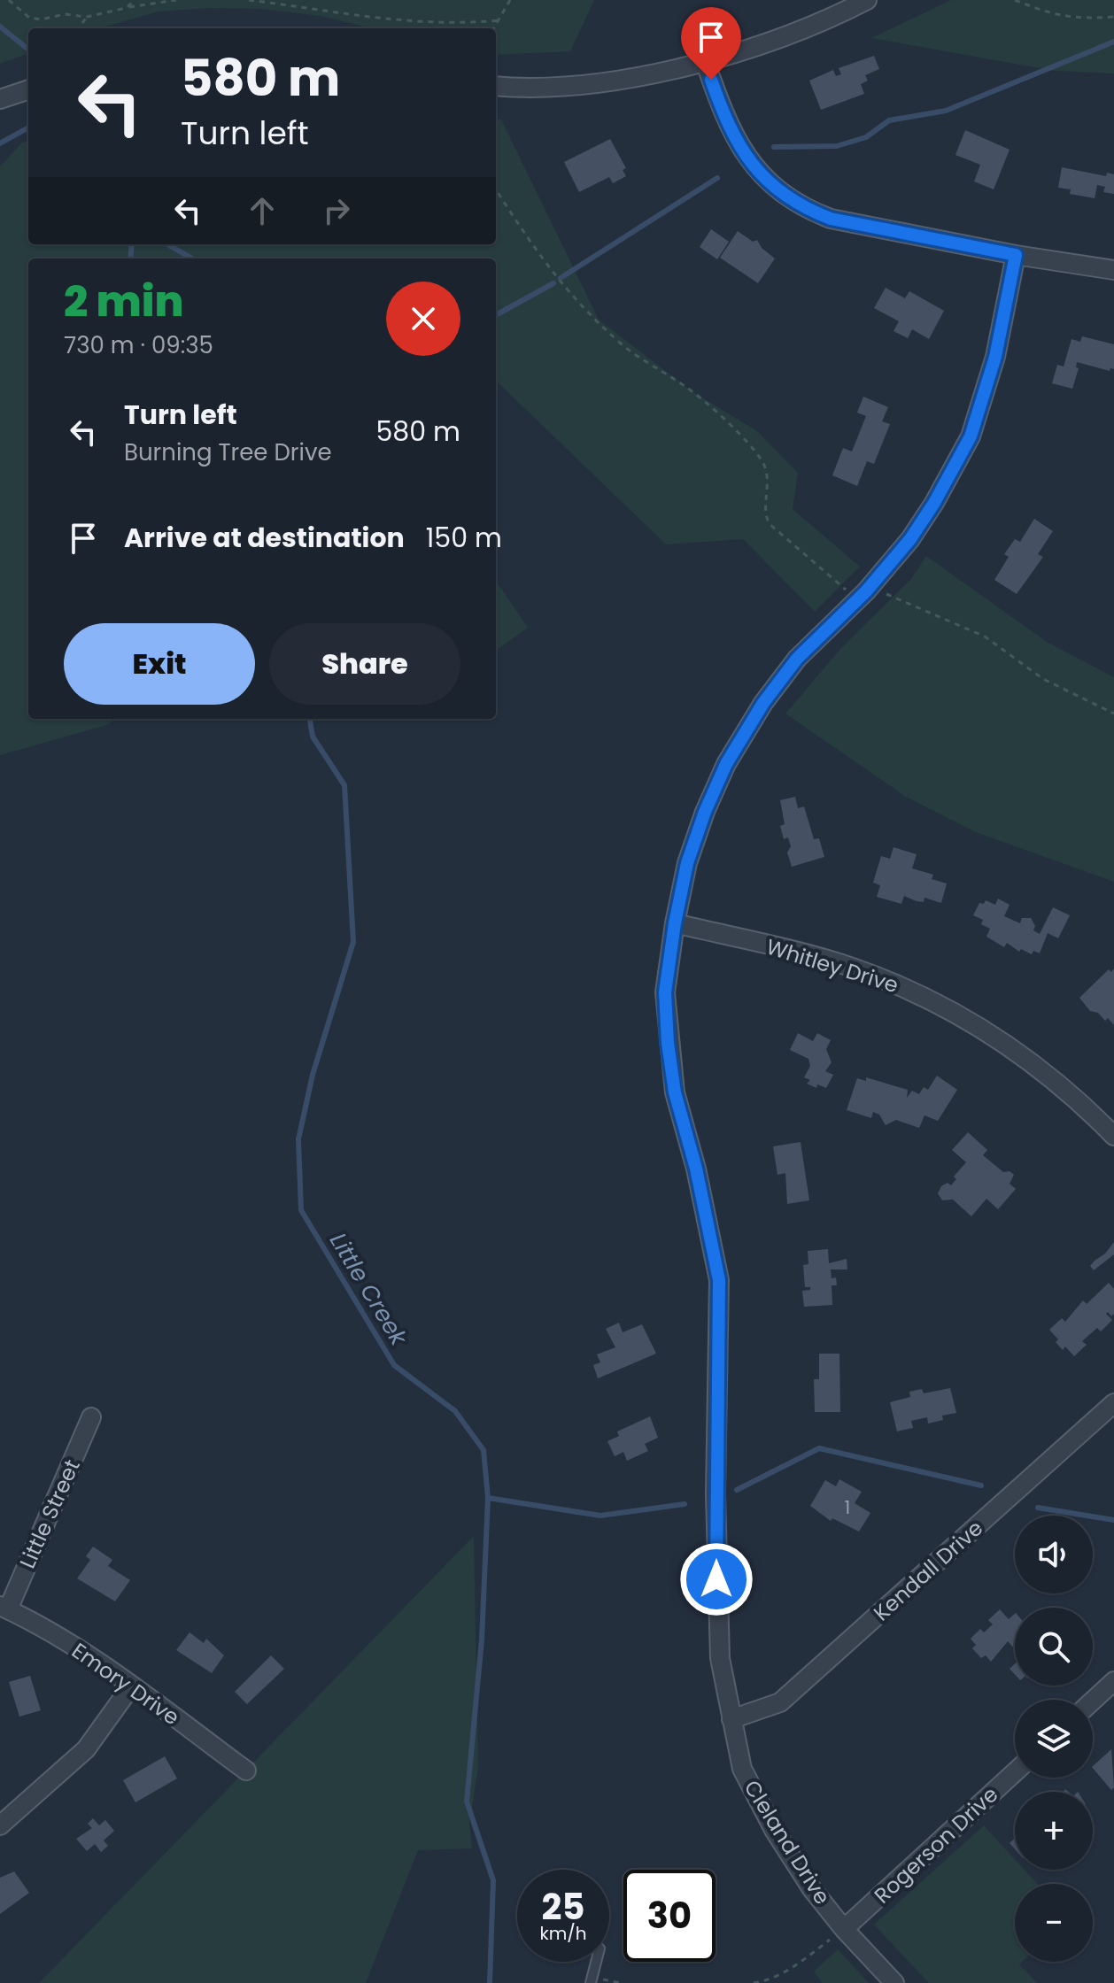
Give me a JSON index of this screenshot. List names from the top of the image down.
{
  "streets": {
    "street": [
      "Whitley Drive",
      "Little Street",
      "Kendall Drive",
      "Emory Drive",
      "Cleland Drive",
      "Rogerson Drive"
    ]
  },
  "crossings": [
    ["Whitley Drive", "Cleland Drive"],
    ["Little Street", "Emory Drive"],
    ["Kendall Drive", "Cleland Drive"],
    ["Cleland Drive", "Rogerson Drive"]
  ],
  "water": ["Little Creek"],
  "house_numbers": ["1"],
  "page": {
    "turn": ["580 m", "Turn left"],
    "heading": ["2 min", "730 m · 09:35"],
    "list": [
      {
        "name": "Turn left",
        "note": "Burning Tree Drive",
        "value": "580 m"
      },
      {
        "name": "Arrive at destination",
        "value": "150 m"
      }
    ],
    "buttons": ["Exit", "Share"],
    "map_buttons": ["+", "−"],
    "speed": "25 km/h",
    "limit": "30"
  }
}
